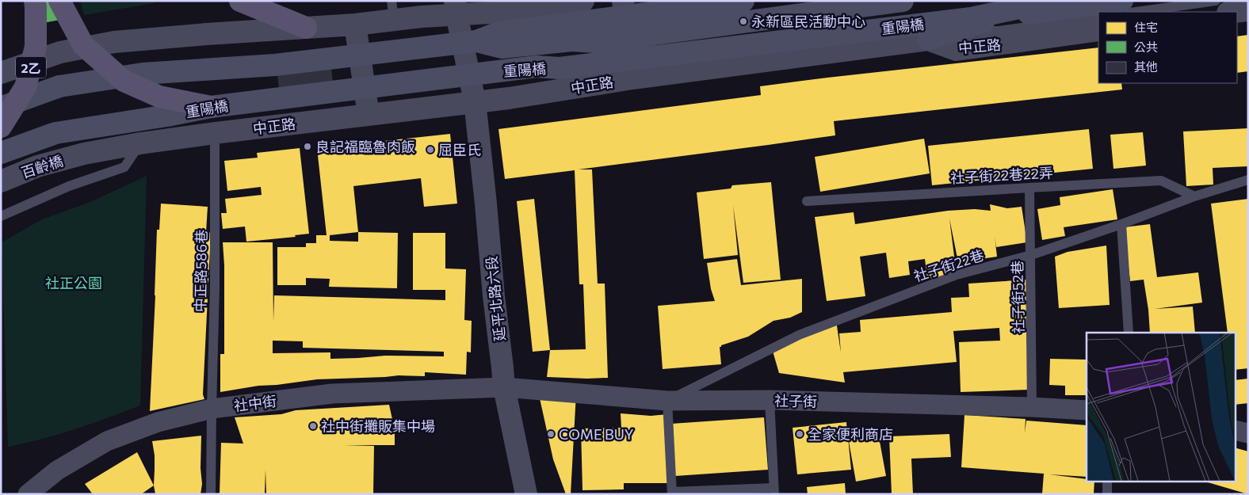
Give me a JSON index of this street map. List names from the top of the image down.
{
  "streets": {
    "main road": ["重陽橋", "2乙"],
    "street": [
      "中正路",
      "百齡橋",
      "延平北路六段",
      "社子街",
      "社中街"
    ],
    "lane": [
      "社子街22巷22弄",
      "社子街22巷",
      "中正路586巷",
      "社子街52巷"
    ]
  },
  "crossings": [
    ["中正路", "百齡橋"],
    ["中正路", "中正路586巷"],
    ["中正路", "延平北路六段"],
    ["社子街22巷22弄", "社子街22巷"],
    ["社子街22巷22弄", "社子街52巷"],
    ["社子街22巷", "社子街52巷"],
    ["社子街22巷", "社子街"],
    ["中正路586巷", "社中街"],
    ["社子街52巷", "社子街"],
    ["延平北路六段", "社子街"],
    ["延平北路六段", "社中街"],
    ["社子街", "社中街"]
  ],
  "parks": ["社正公園"],
  "places": [
    "永新區民活動中心",
    "良記福臨魯肉飯",
    "屈臣氏",
    "社中街攤販集中場",
    "COME BUY",
    "全家便利商店"
  ],
  "legend": ["住宅", "公共", "其他"]
}
